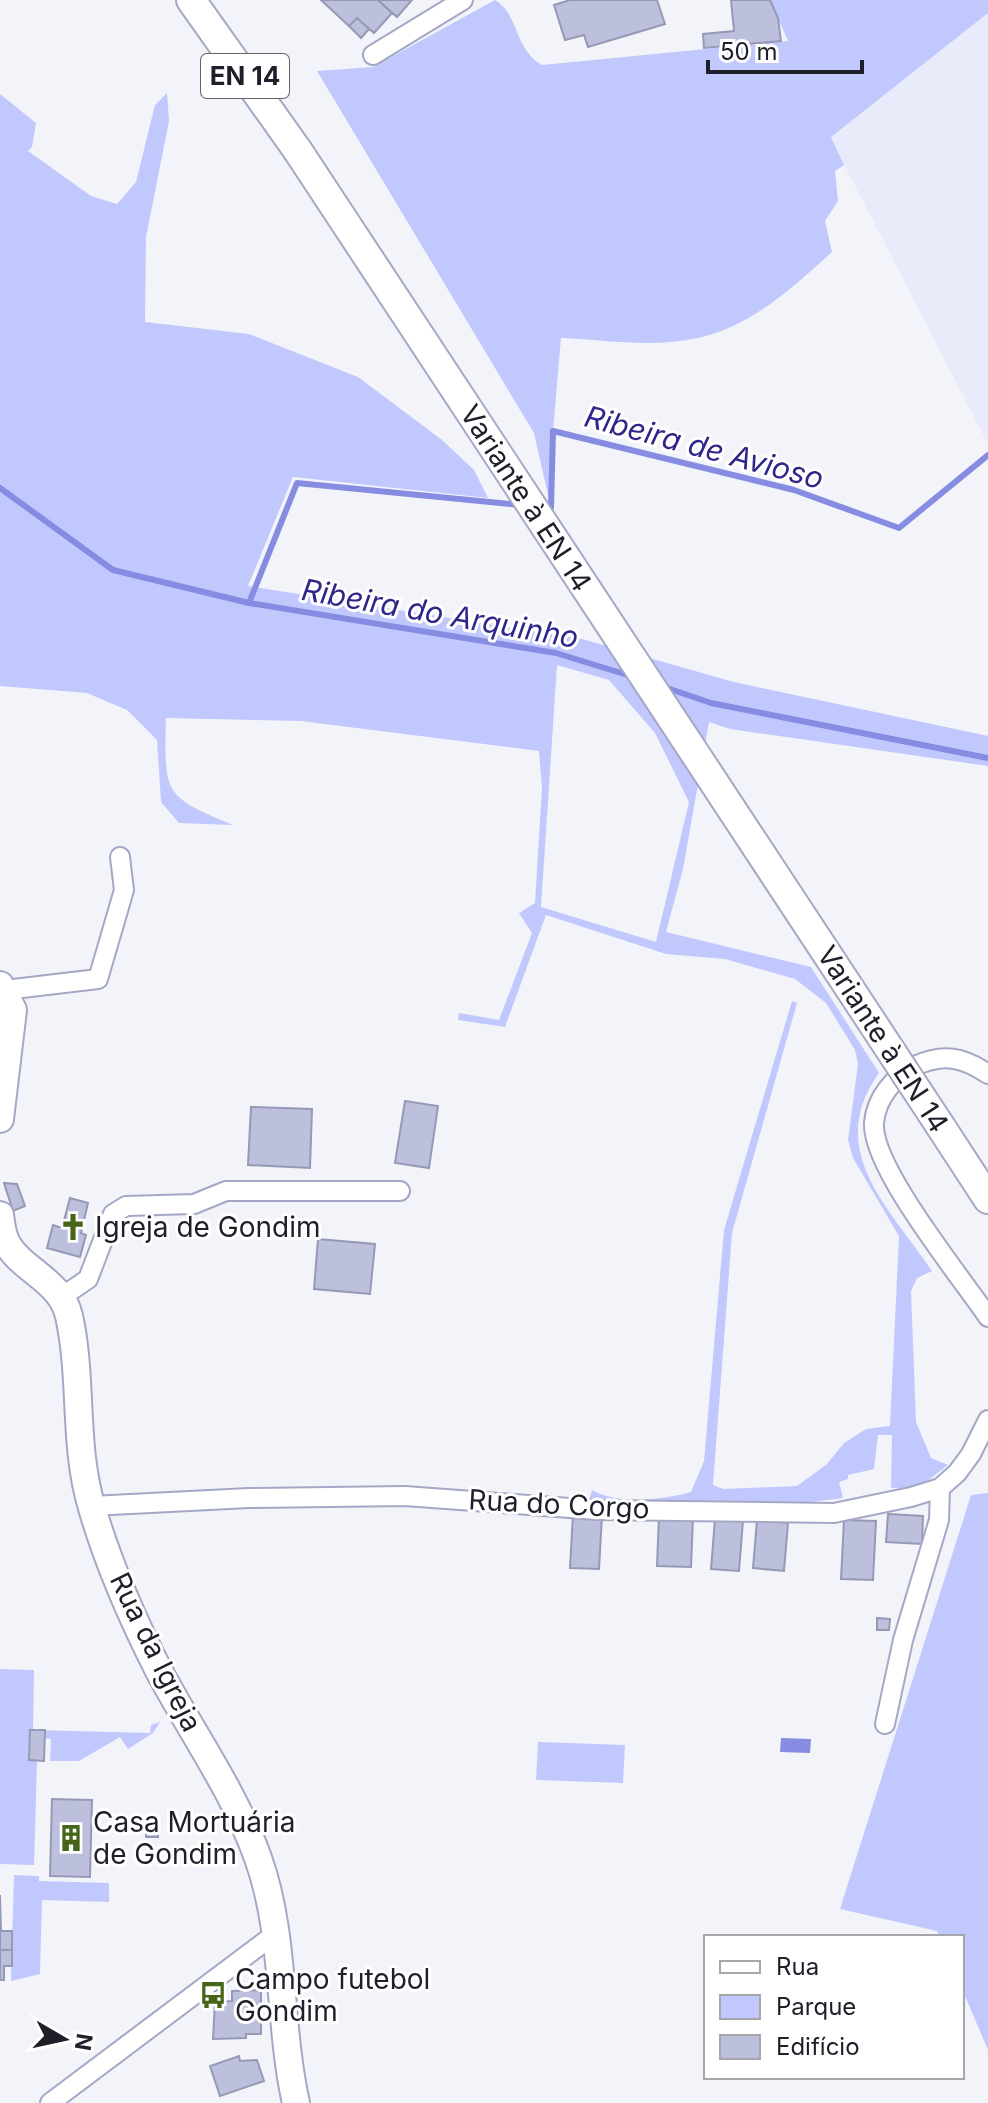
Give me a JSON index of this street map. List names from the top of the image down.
{
  "streets": {
    "main road": ["EN 14", "Variante à EN 14"],
    "street": ["Rua do Corgo", "Rua da Igreja"]
  },
  "crossings": [
    ["Rua do Corgo", "Rua da Igreja"]
  ],
  "water": ["Ribeira de Avioso", "Ribeira do Arquinho"],
  "places": {
    "church": ["Igreja de Gondim"],
    "building": ["Casa Mortuária de Gondim"],
    "bus stop": ["Campo futebol Gondim"]
  },
  "legend": ["Rua", "Parque", "Edifício"],
  "scale_bar": "50 m",
  "north": "right"
}
